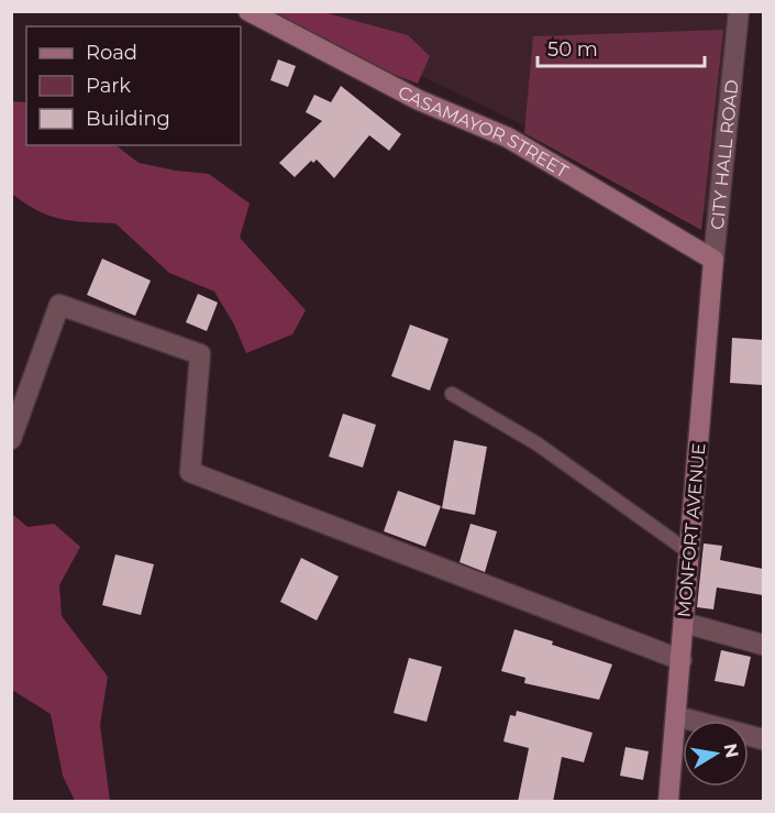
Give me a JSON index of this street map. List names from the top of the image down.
{
  "streets": {
    "street": ["CASAMAYOR STREET", "CITY HALL ROAD", "MONFORT AVENUE"]
  },
  "crossings": [
    ["CASAMAYOR STREET", "CITY HALL ROAD"],
    ["CASAMAYOR STREET", "MONFORT AVENUE"],
    ["CITY HALL ROAD", "MONFORT AVENUE"]
  ],
  "legend": ["Road", "Park", "Building"],
  "scale_bar": "50 m",
  "north": "right"
}
